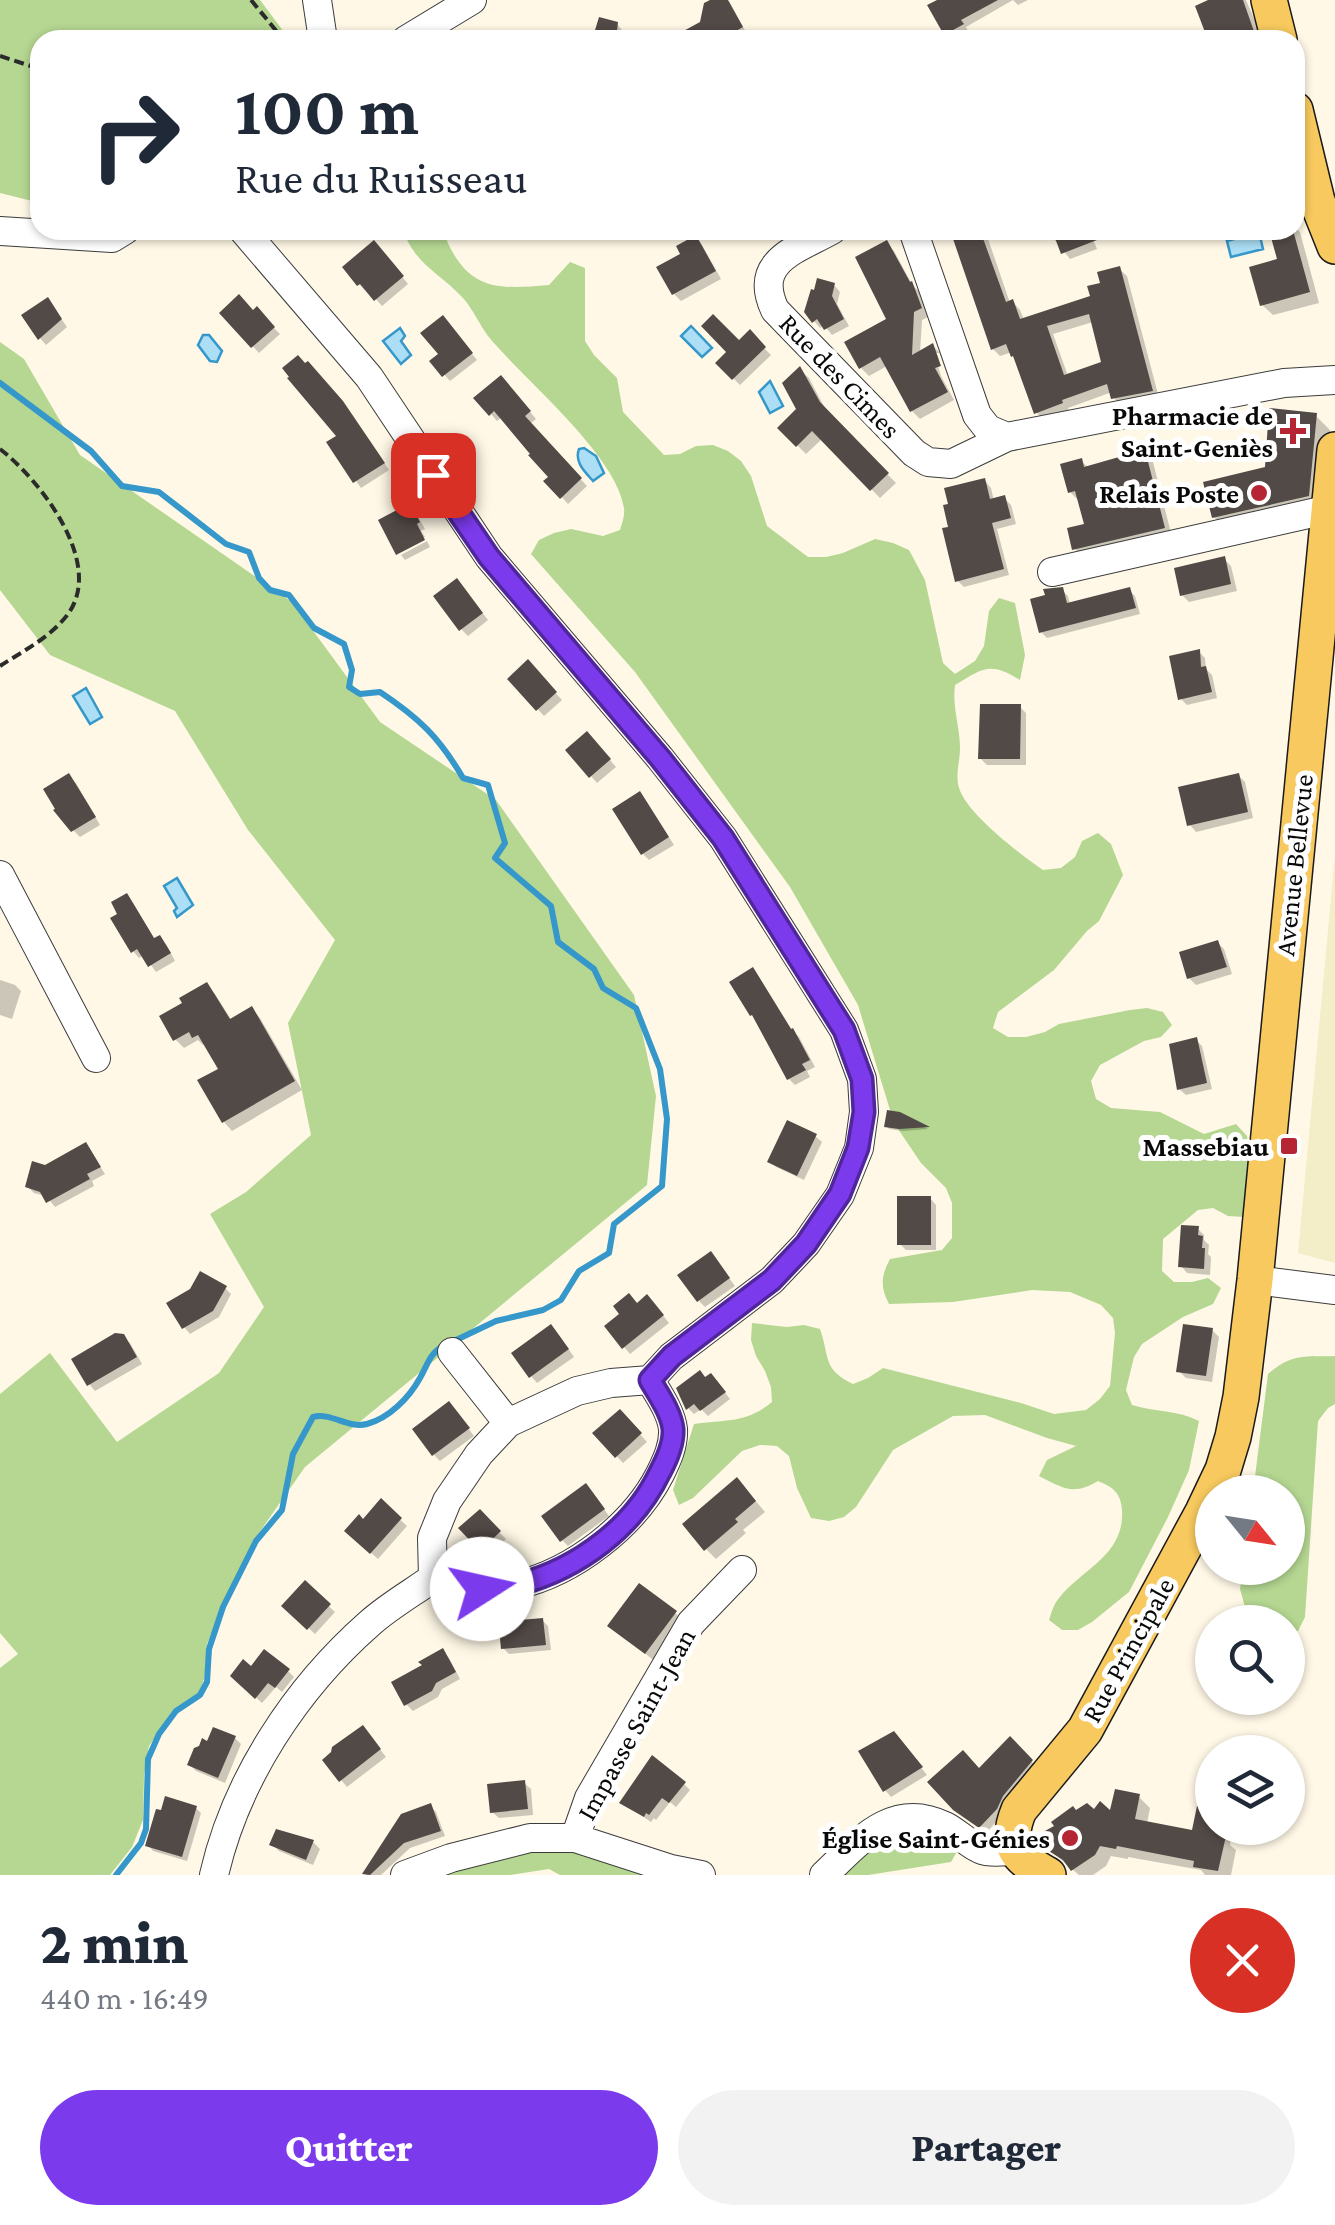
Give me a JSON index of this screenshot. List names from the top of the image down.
{
  "streets": {
    "main road": ["Avenue Bellevue", "Rue Principale"],
    "street": ["Rue des Cimes", "Impasse Saint-Jean"]
  },
  "crossings": [
    ["Avenue Bellevue", "Rue Principale"]
  ],
  "places": {
    "health": ["Pharmacie de Saint-Geniès"],
    "other": ["Relais Poste", "Église Saint-Génies"],
    "transit": ["Massebiau"]
  },
  "north": "bottom right",
  "page": {
    "turn": ["100 m", "Rue du Ruisseau"],
    "heading": ["2 min", "440 m · 16:49"],
    "buttons": ["Quitter", "Partager"]
  }
}
